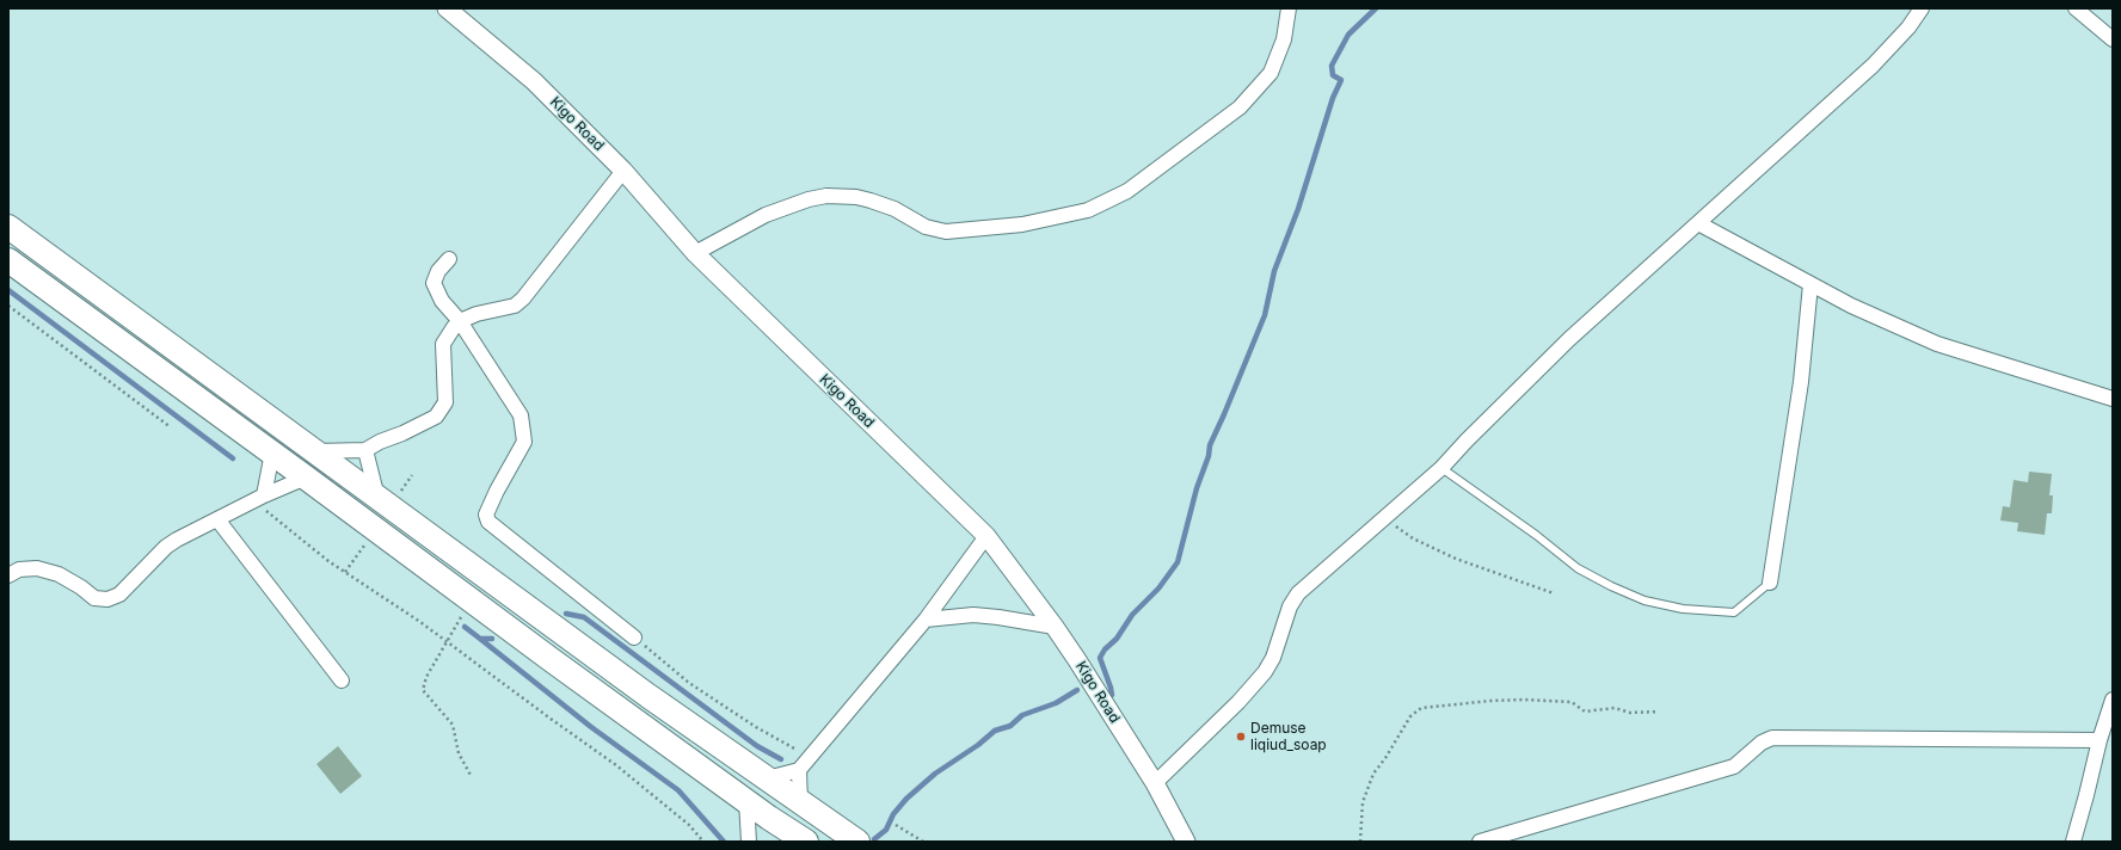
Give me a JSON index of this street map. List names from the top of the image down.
{
  "streets": {
    "street": ["Kigo Road"]
  },
  "places": ["Demuse liqiud_soap"]
}
